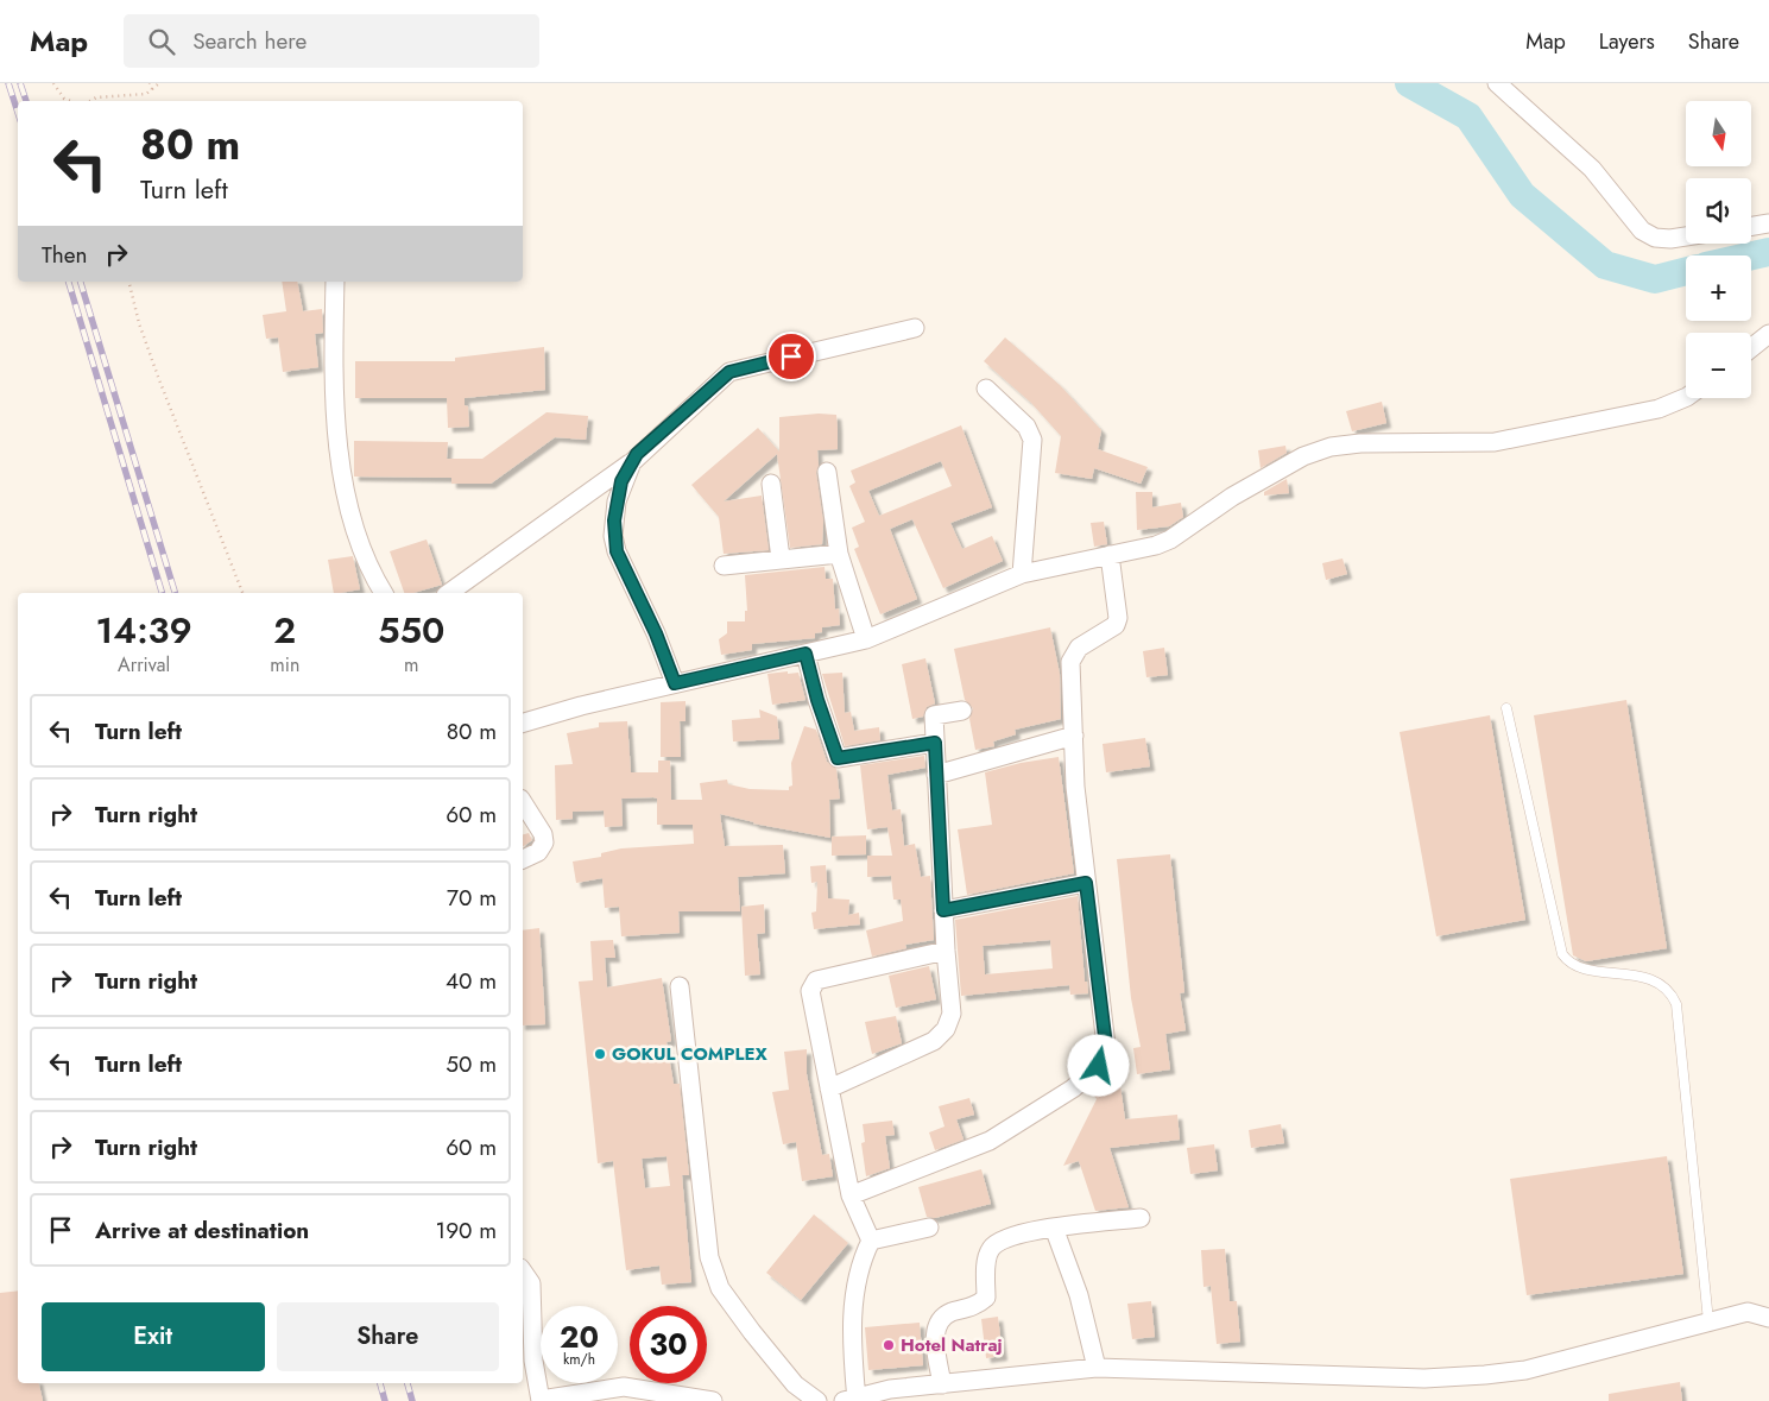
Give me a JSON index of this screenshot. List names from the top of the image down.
{
  "places": ["GOKUL COMPLEX", "Hotel Natraj"],
  "north": "bottom",
  "page": {
    "header": "Map",
    "search": "Search here",
    "nav": ["Map", "Layers", "Share"],
    "map_buttons": ["+", "−"],
    "turn": ["80 m", "Turn left"],
    "then": "Then",
    "eta": [
      "14:39",
      "Arrival",
      "2",
      "min",
      "550",
      "m"
    ],
    "list": [
      {
        "name": "Turn left",
        "value": "80 m"
      },
      {
        "name": "Turn right",
        "value": "60 m"
      },
      {
        "name": "Turn left",
        "value": "70 m"
      },
      {
        "name": "Turn right",
        "value": "40 m"
      },
      {
        "name": "Turn left",
        "value": "50 m"
      },
      {
        "name": "Turn right",
        "value": "60 m"
      },
      {
        "name": "Arrive at destination",
        "value": "190 m"
      }
    ],
    "buttons": ["Exit", "Share"],
    "speed": "20 km/h",
    "limit": "30"
  }
}
